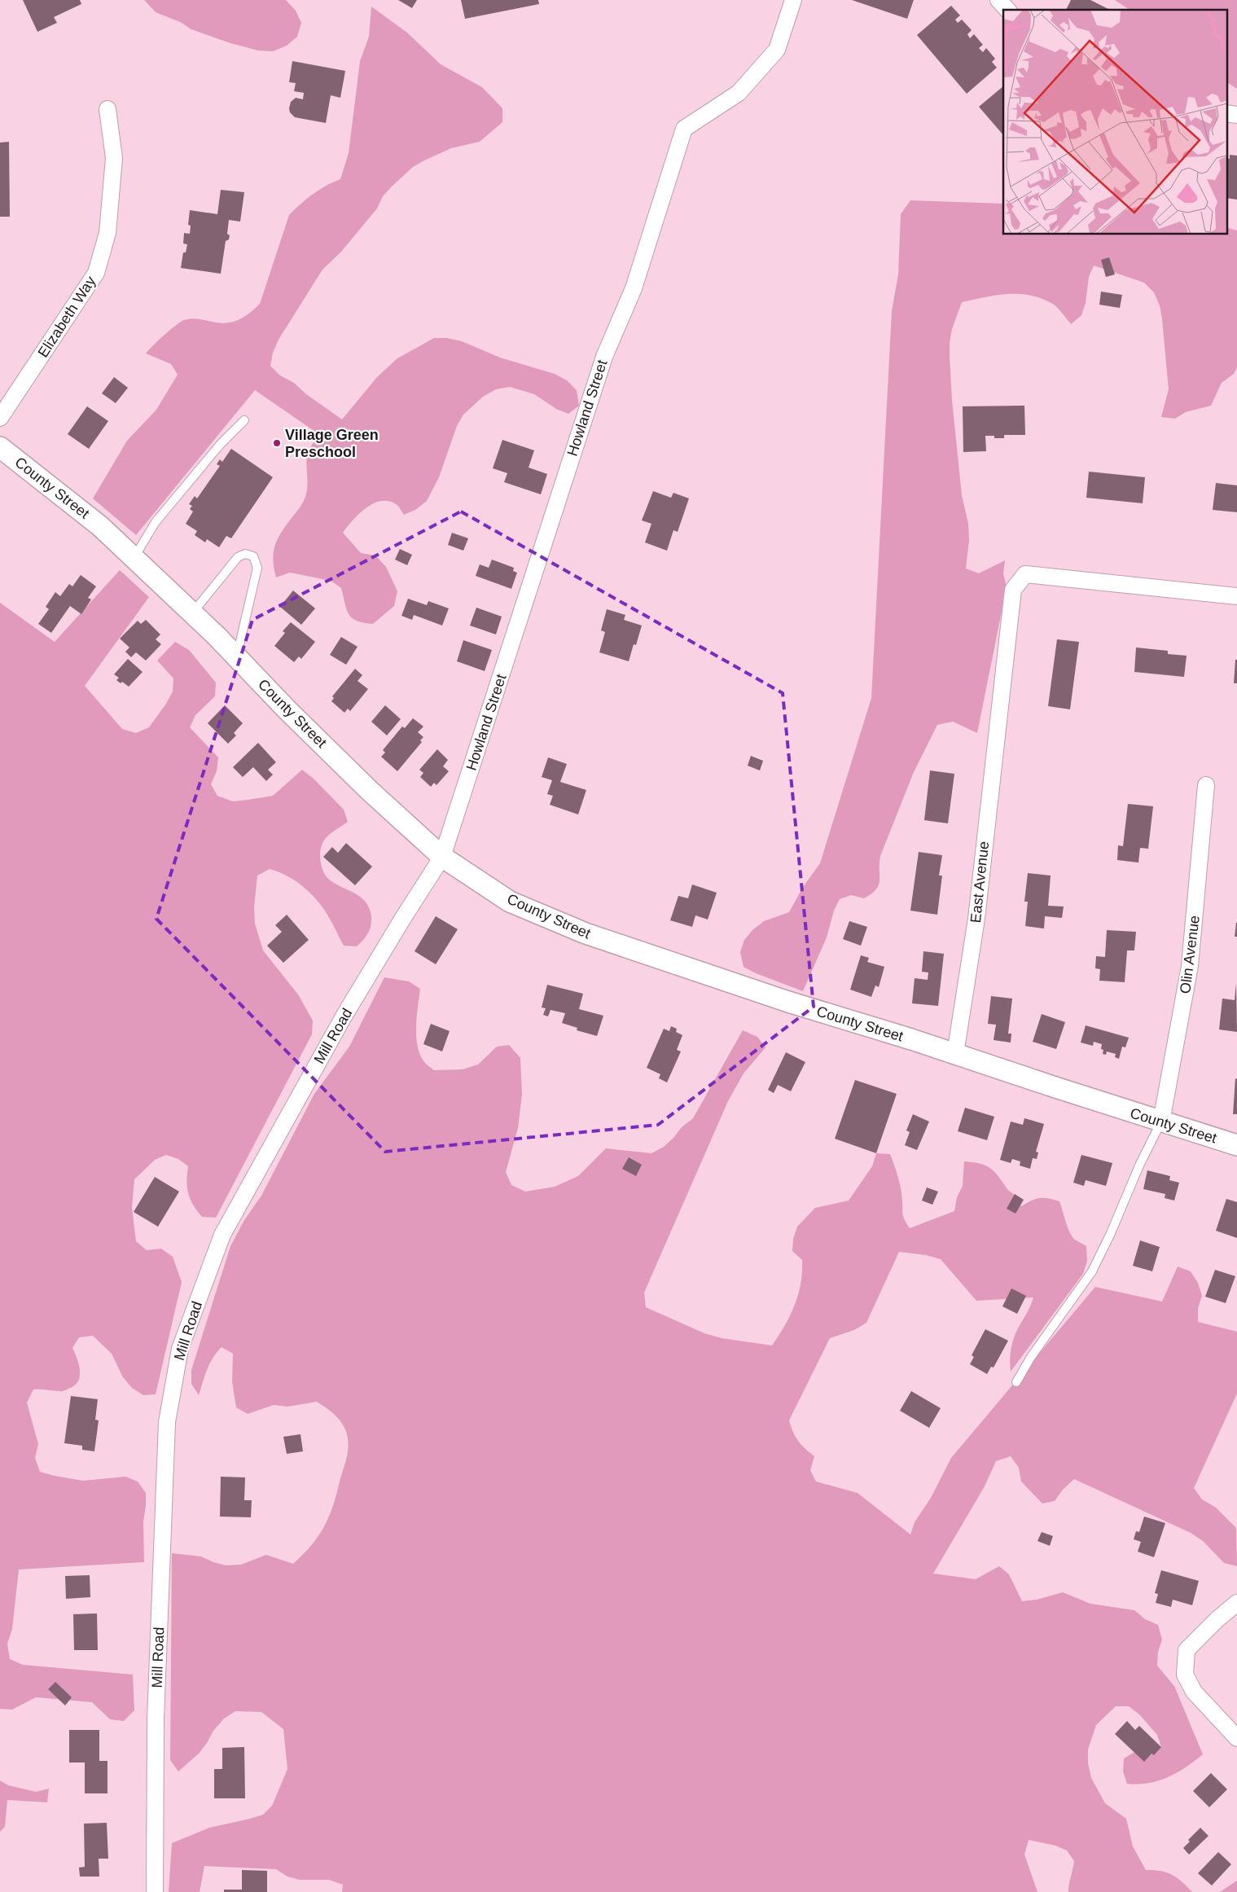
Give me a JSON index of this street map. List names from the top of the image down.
{
  "streets": {
    "street": [
      "Elizabeth Way",
      "Howland Street",
      "County Street",
      "East Avenue",
      "Olin Avenue",
      "Mill Road"
    ]
  },
  "crossings": [
    ["Howland Street", "County Street"],
    ["Howland Street", "Mill Road"],
    ["County Street", "East Avenue"],
    ["County Street", "Olin Avenue"],
    ["County Street", "Mill Road"]
  ],
  "places": ["Village Green Preschool"]
}
